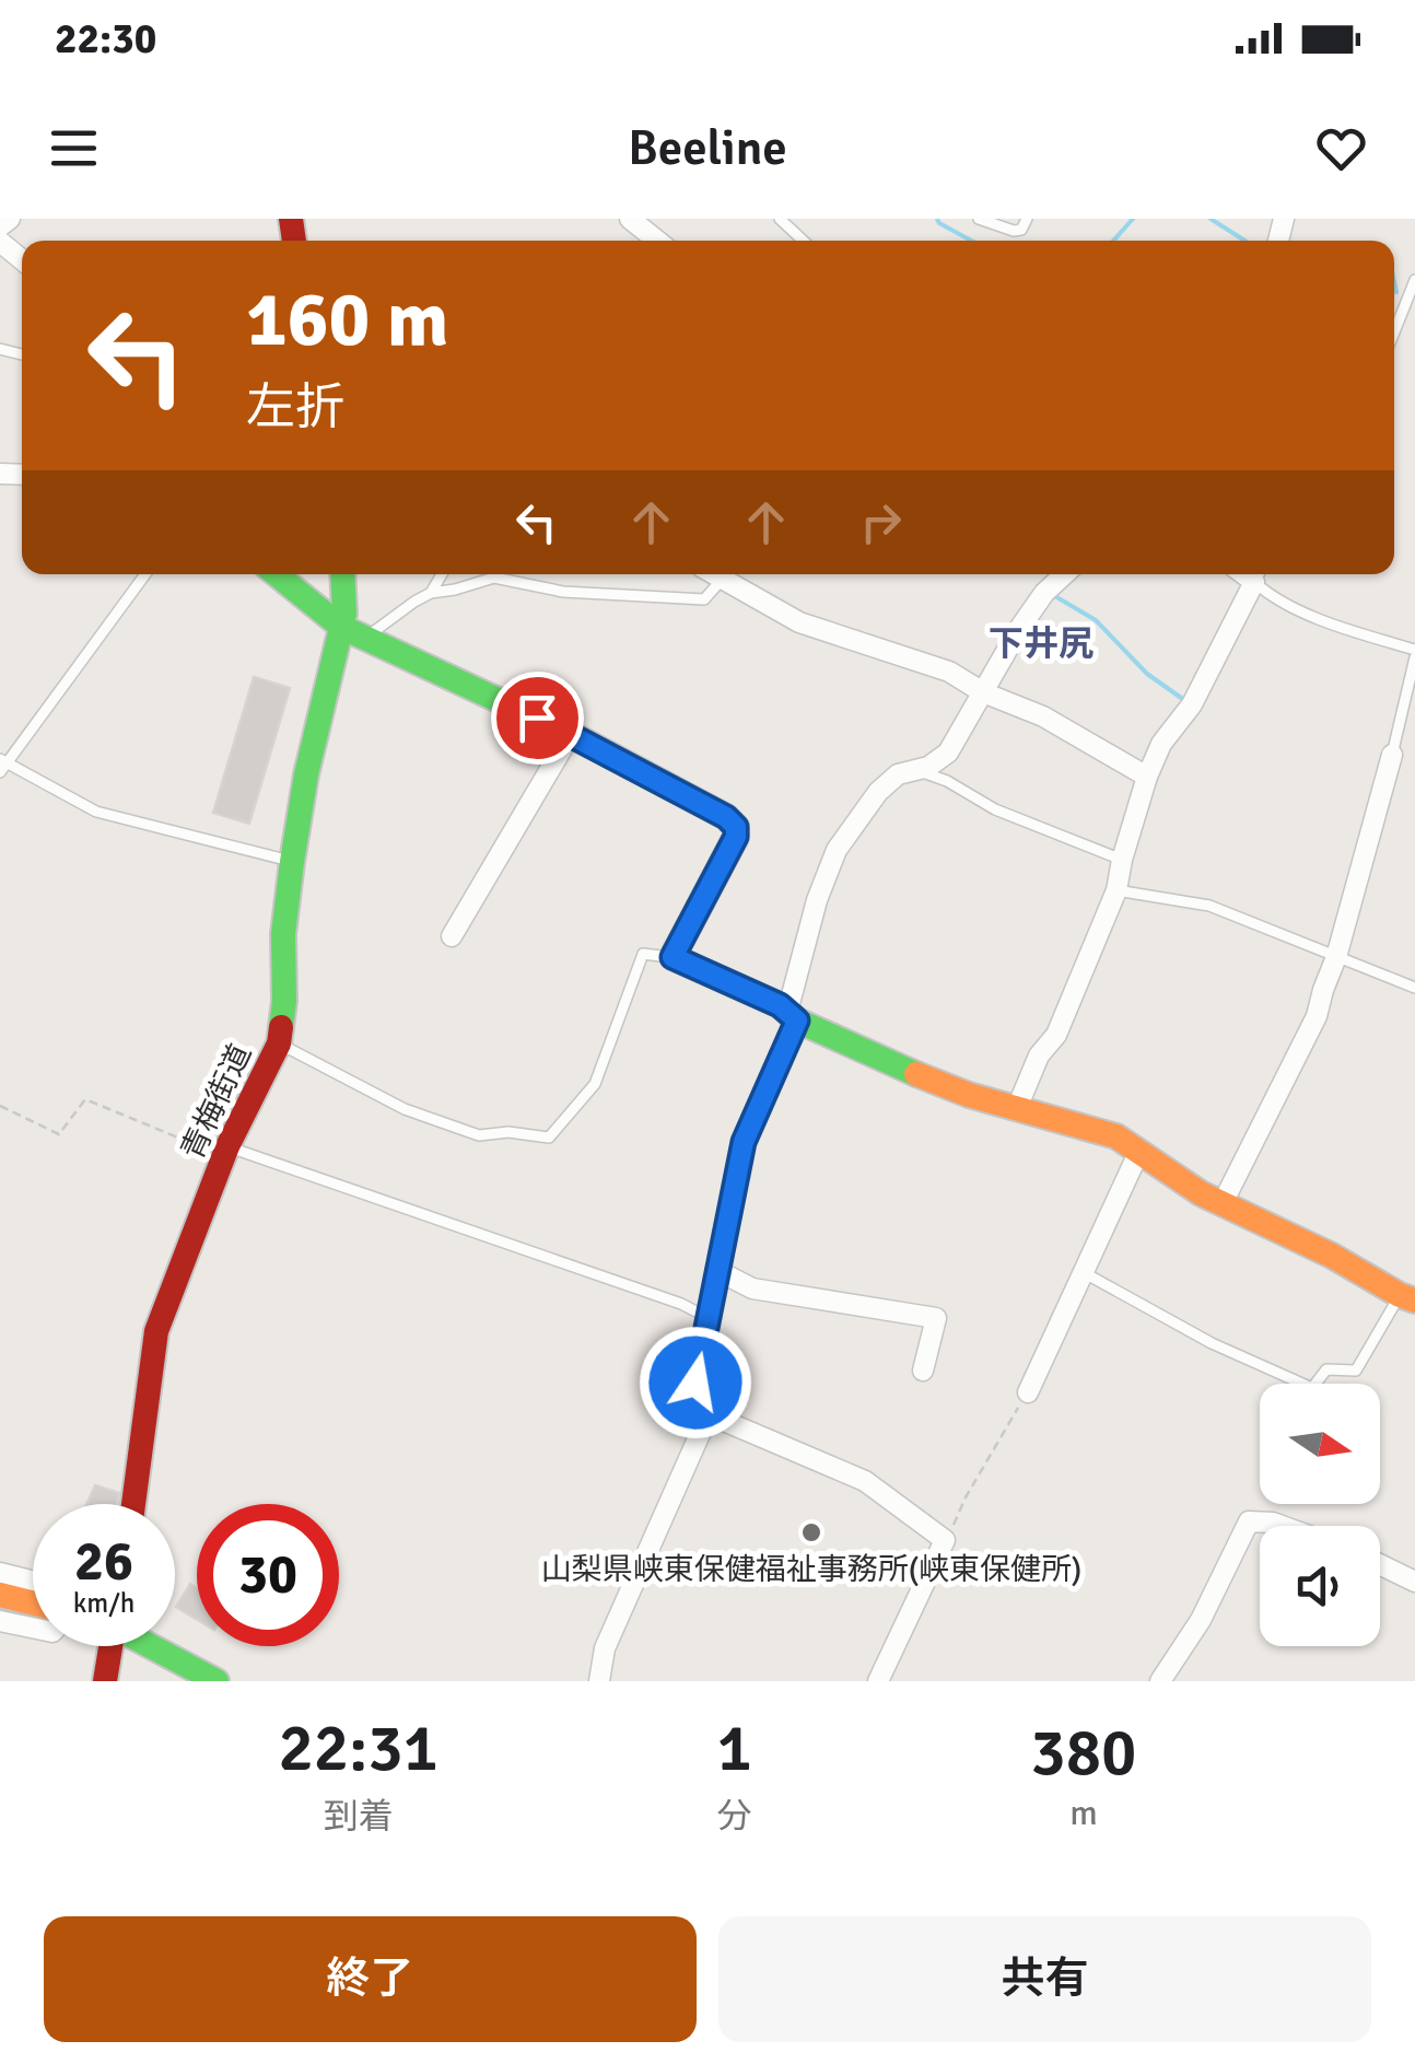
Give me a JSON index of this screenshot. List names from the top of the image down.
{
  "streets": {
    "street": ["青梅街道"]
  },
  "districts": ["下井尻"],
  "places": ["山梨県峡東保健福祉事務所(峡東保健所)"],
  "north": "right",
  "page": {
    "status": "22:30",
    "header": "Beeline",
    "turn": ["160 m", "左折"],
    "speed": "26 km/h",
    "limit": "30",
    "eta": [
      "22:31",
      "到着",
      "1",
      "分",
      "380",
      "m"
    ],
    "buttons": ["終了", "共有"]
  }
}
